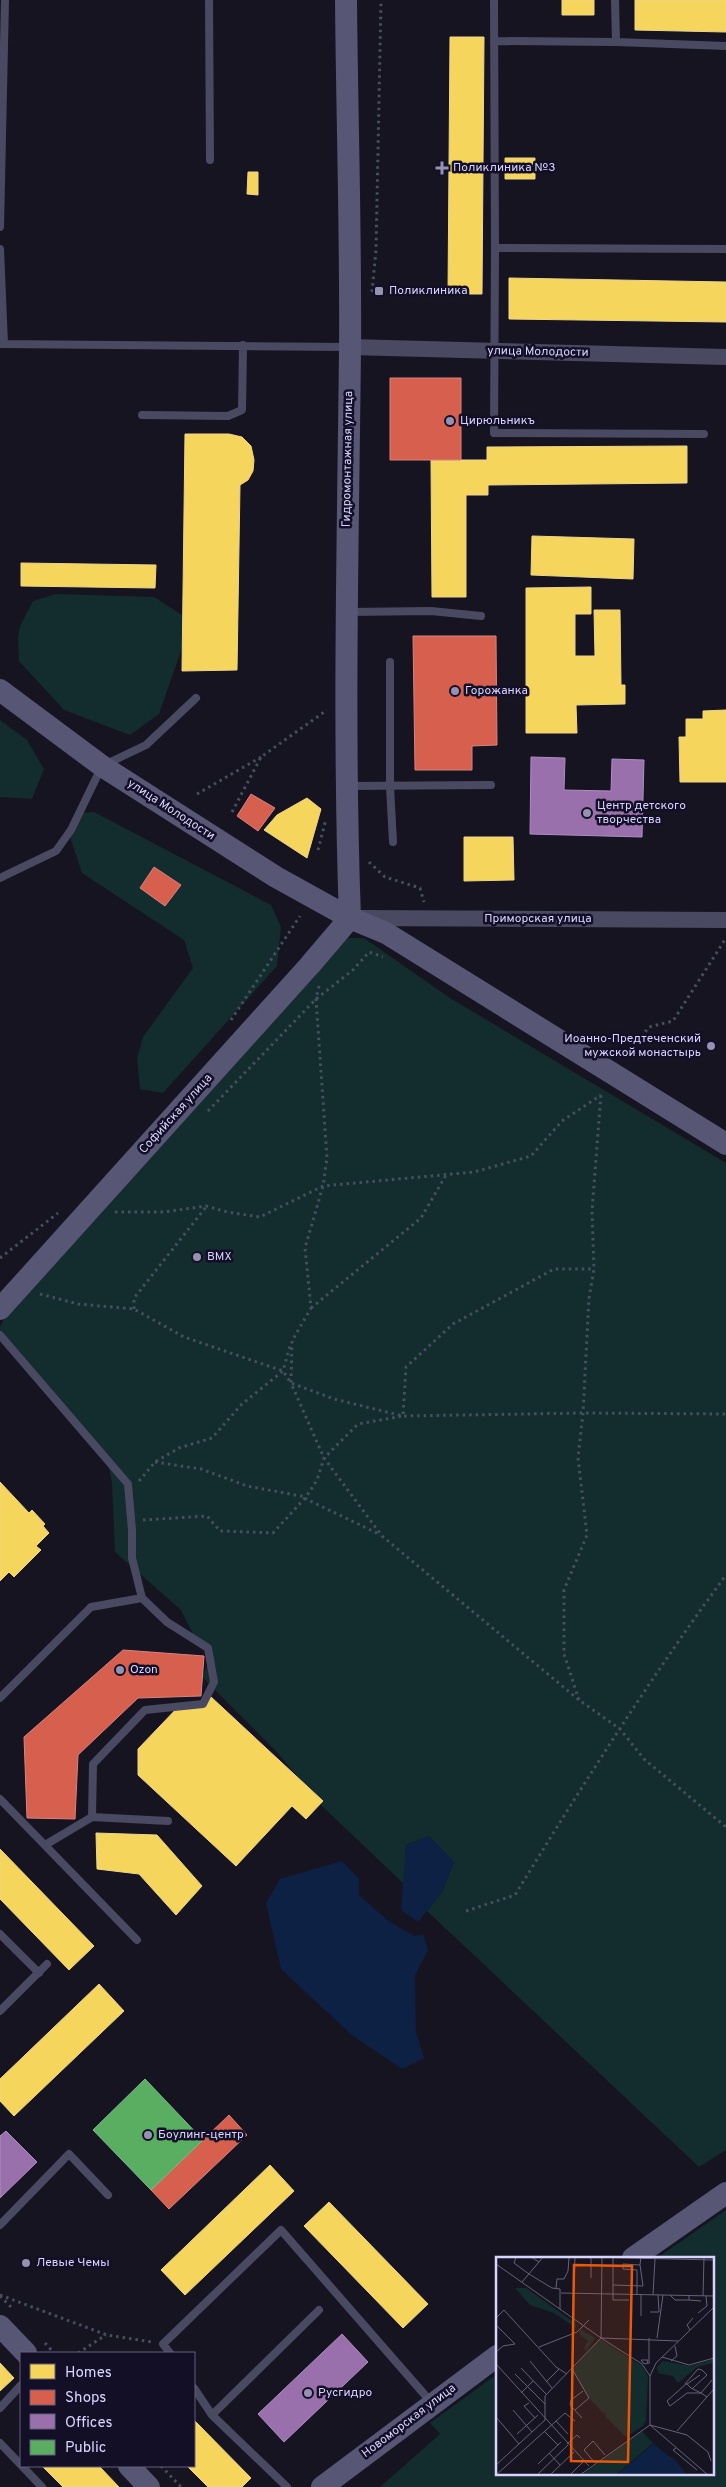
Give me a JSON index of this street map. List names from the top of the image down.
{
  "streets": {
    "main road": [
      "улица Молодости",
      "Гидромонтажная улица",
      "Софийская улица",
      "Новоморская улица"
    ],
    "street": ["Приморская улица"]
  },
  "crossings": [
    ["улица Молодости", "Гидромонтажная улица"],
    ["улица Молодости", "Приморская улица"],
    ["улица Молодости", "Софийская улица"],
    ["Гидромонтажная улица", "Приморская улица"],
    ["Гидромонтажная улица", "Софийская улица"],
    ["Приморская улица", "Софийская улица"]
  ],
  "places": {
    "health": ["Поликлиника №3"],
    "transit": ["Поликлиника"],
    "other": [
      "Цирюльникъ",
      "Горожанка",
      "Центр детского творчества",
      "Иоанно-Предтеченский мужской монастырь",
      "BMX",
      "Ozon",
      "Боулинг-центр",
      "Левые Чемы",
      "Русгидро"
    ]
  },
  "legend": [
    "Homes",
    "Shops",
    "Offices",
    "Public"
  ]
}
